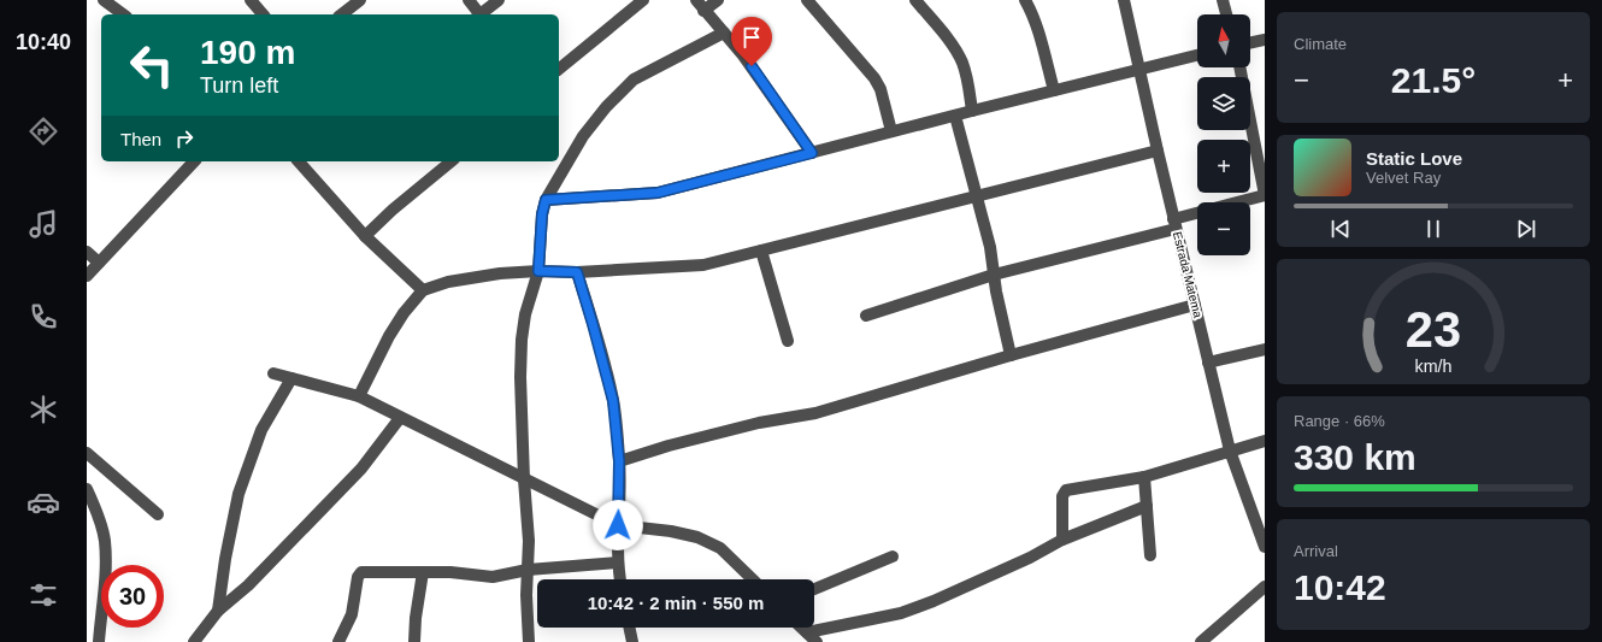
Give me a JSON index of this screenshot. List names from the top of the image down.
{
  "streets": {
    "street": ["Estrada Matema"]
  },
  "north": "top",
  "page": {
    "tabs": "10:40",
    "tile": [
      "Climate",
      ["Range · 66%", "330 km"],
      ["Arrival", "10:42"]
    ],
    "map_buttons": ["+", "−"],
    "turn": ["190 m", "Turn left"],
    "heat": ["−", "21.5°", "+"],
    "then": "Then",
    "song": ["Static Love", "Velvet Ray"],
    "limit": "30",
    "trip": "10:42 · 2 min · 550 m",
    "gauge": ["23", "km/h"]
  }
}
